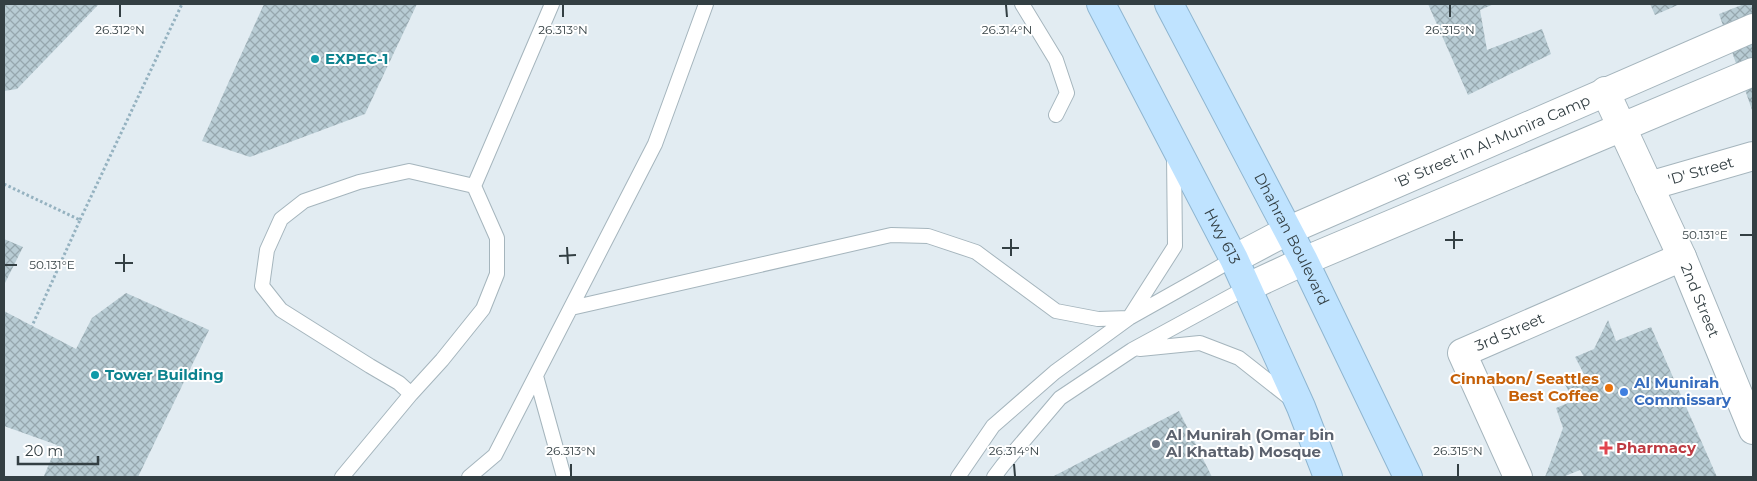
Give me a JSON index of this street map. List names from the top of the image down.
{
  "streets": {
    "main road": ["Hwy 613", "Dhahran Boulevard"],
    "street": [
      "'B' Street in Al-Munira Camp",
      "'D' Street",
      "2nd Street",
      "3rd Street"
    ]
  },
  "crossings": [
    ["'B' Street in Al-Munira Camp", "Hwy 613"],
    ["'B' Street in Al-Munira Camp", "Dhahran Boulevard"],
    ["'B' Street in Al-Munira Camp", "2nd Street"],
    ["'D' Street", "2nd Street"],
    ["2nd Street", "3rd Street"]
  ],
  "places": {
    "other": [
      "EXPEC-1",
      "Tower Building",
      "Cinnabon/ Seattles Best Coffee",
      "Al Munirah Commissary",
      "Al Munirah (Omar bin Al Khattab) Mosque"
    ],
    "health": ["Pharmacy"]
  },
  "scale_bar": "20 m",
  "coordinates": [
    "26.312°N",
    "26.313°N",
    "26.314°N",
    "26.315°N",
    "50.131°E"
  ]
}
